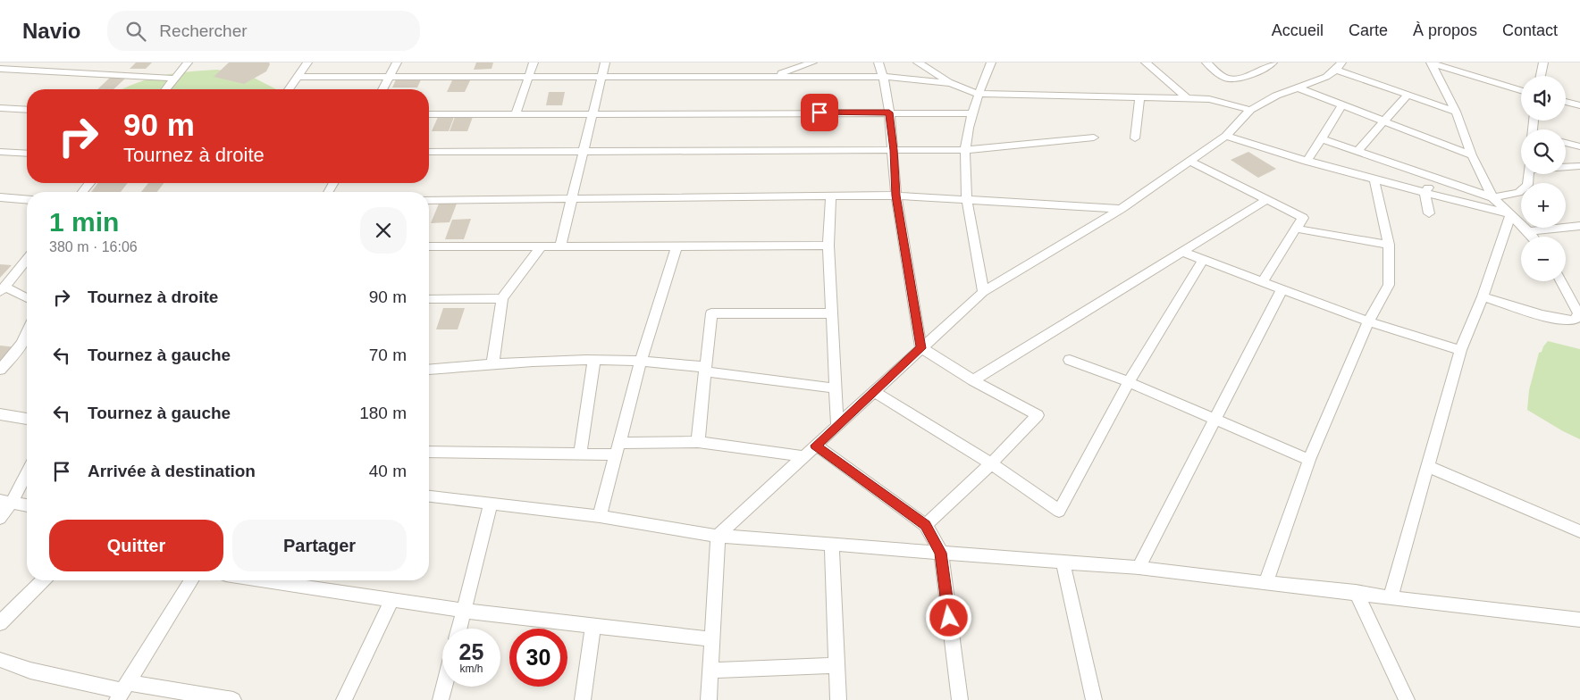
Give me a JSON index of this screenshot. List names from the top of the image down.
{
  "page": {
    "header": "Navio",
    "search": "Rechercher",
    "nav": [
      "Accueil",
      "Carte",
      "À propos",
      "Contact"
    ],
    "map_buttons": ["+", "−"],
    "turn": ["90 m", "Tournez à droite"],
    "heading": ["1 min", "380 m · 16:06"],
    "list": [
      {
        "name": "Tournez à droite",
        "value": "90 m"
      },
      {
        "name": "Tournez à gauche",
        "value": "70 m"
      },
      {
        "name": "Tournez à gauche",
        "value": "180 m"
      },
      {
        "name": "Arrivée à destination",
        "value": "40 m"
      }
    ],
    "buttons": ["Quitter", "Partager"],
    "speed": "25 km/h",
    "limit": "30"
  }
}
